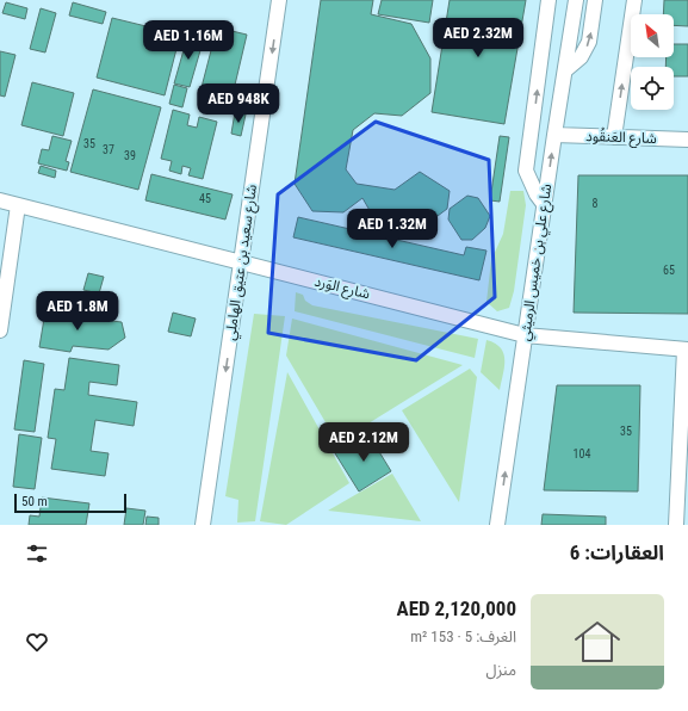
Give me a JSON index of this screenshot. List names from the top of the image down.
{
  "streets": {
    "street": [
      "شارع العَنقُود",
      "شارع سعيد بن عتيق الهاملي",
      "شارع علي بن خميس الرميثي",
      "شارع الوَرد"
    ]
  },
  "crossings": [
    ["شارع العَنقُود", "شارع علي بن خميس الرميثي"],
    ["شارع سعيد بن عتيق الهاملي", "شارع الوَرد"],
    ["شارع علي بن خميس الرميثي", "شارع الوَرد"]
  ],
  "one_way": ["شارع سعيد بن عتيق الهاملي", "شارع علي بن خميس الرميثي"],
  "house_numbers": [
    "35",
    "37",
    "39",
    "45",
    "8",
    "65",
    "35",
    "104"
  ],
  "scale_bar": "50 m",
  "north": "top left",
  "page": {
    "price": [
      "AED 2.32M",
      "AED 1.16M",
      "AED 948K",
      "AED 1.32M",
      "AED 1.8M",
      "AED 2.12M"
    ],
    "scale": "50 m",
    "heading": "العقارات: 6",
    "list": [
      {
        "name": "AED 2,120,000",
        "note": "الغرف: 5 · 153 m² · منزل"
      }
    ]
  }
}
